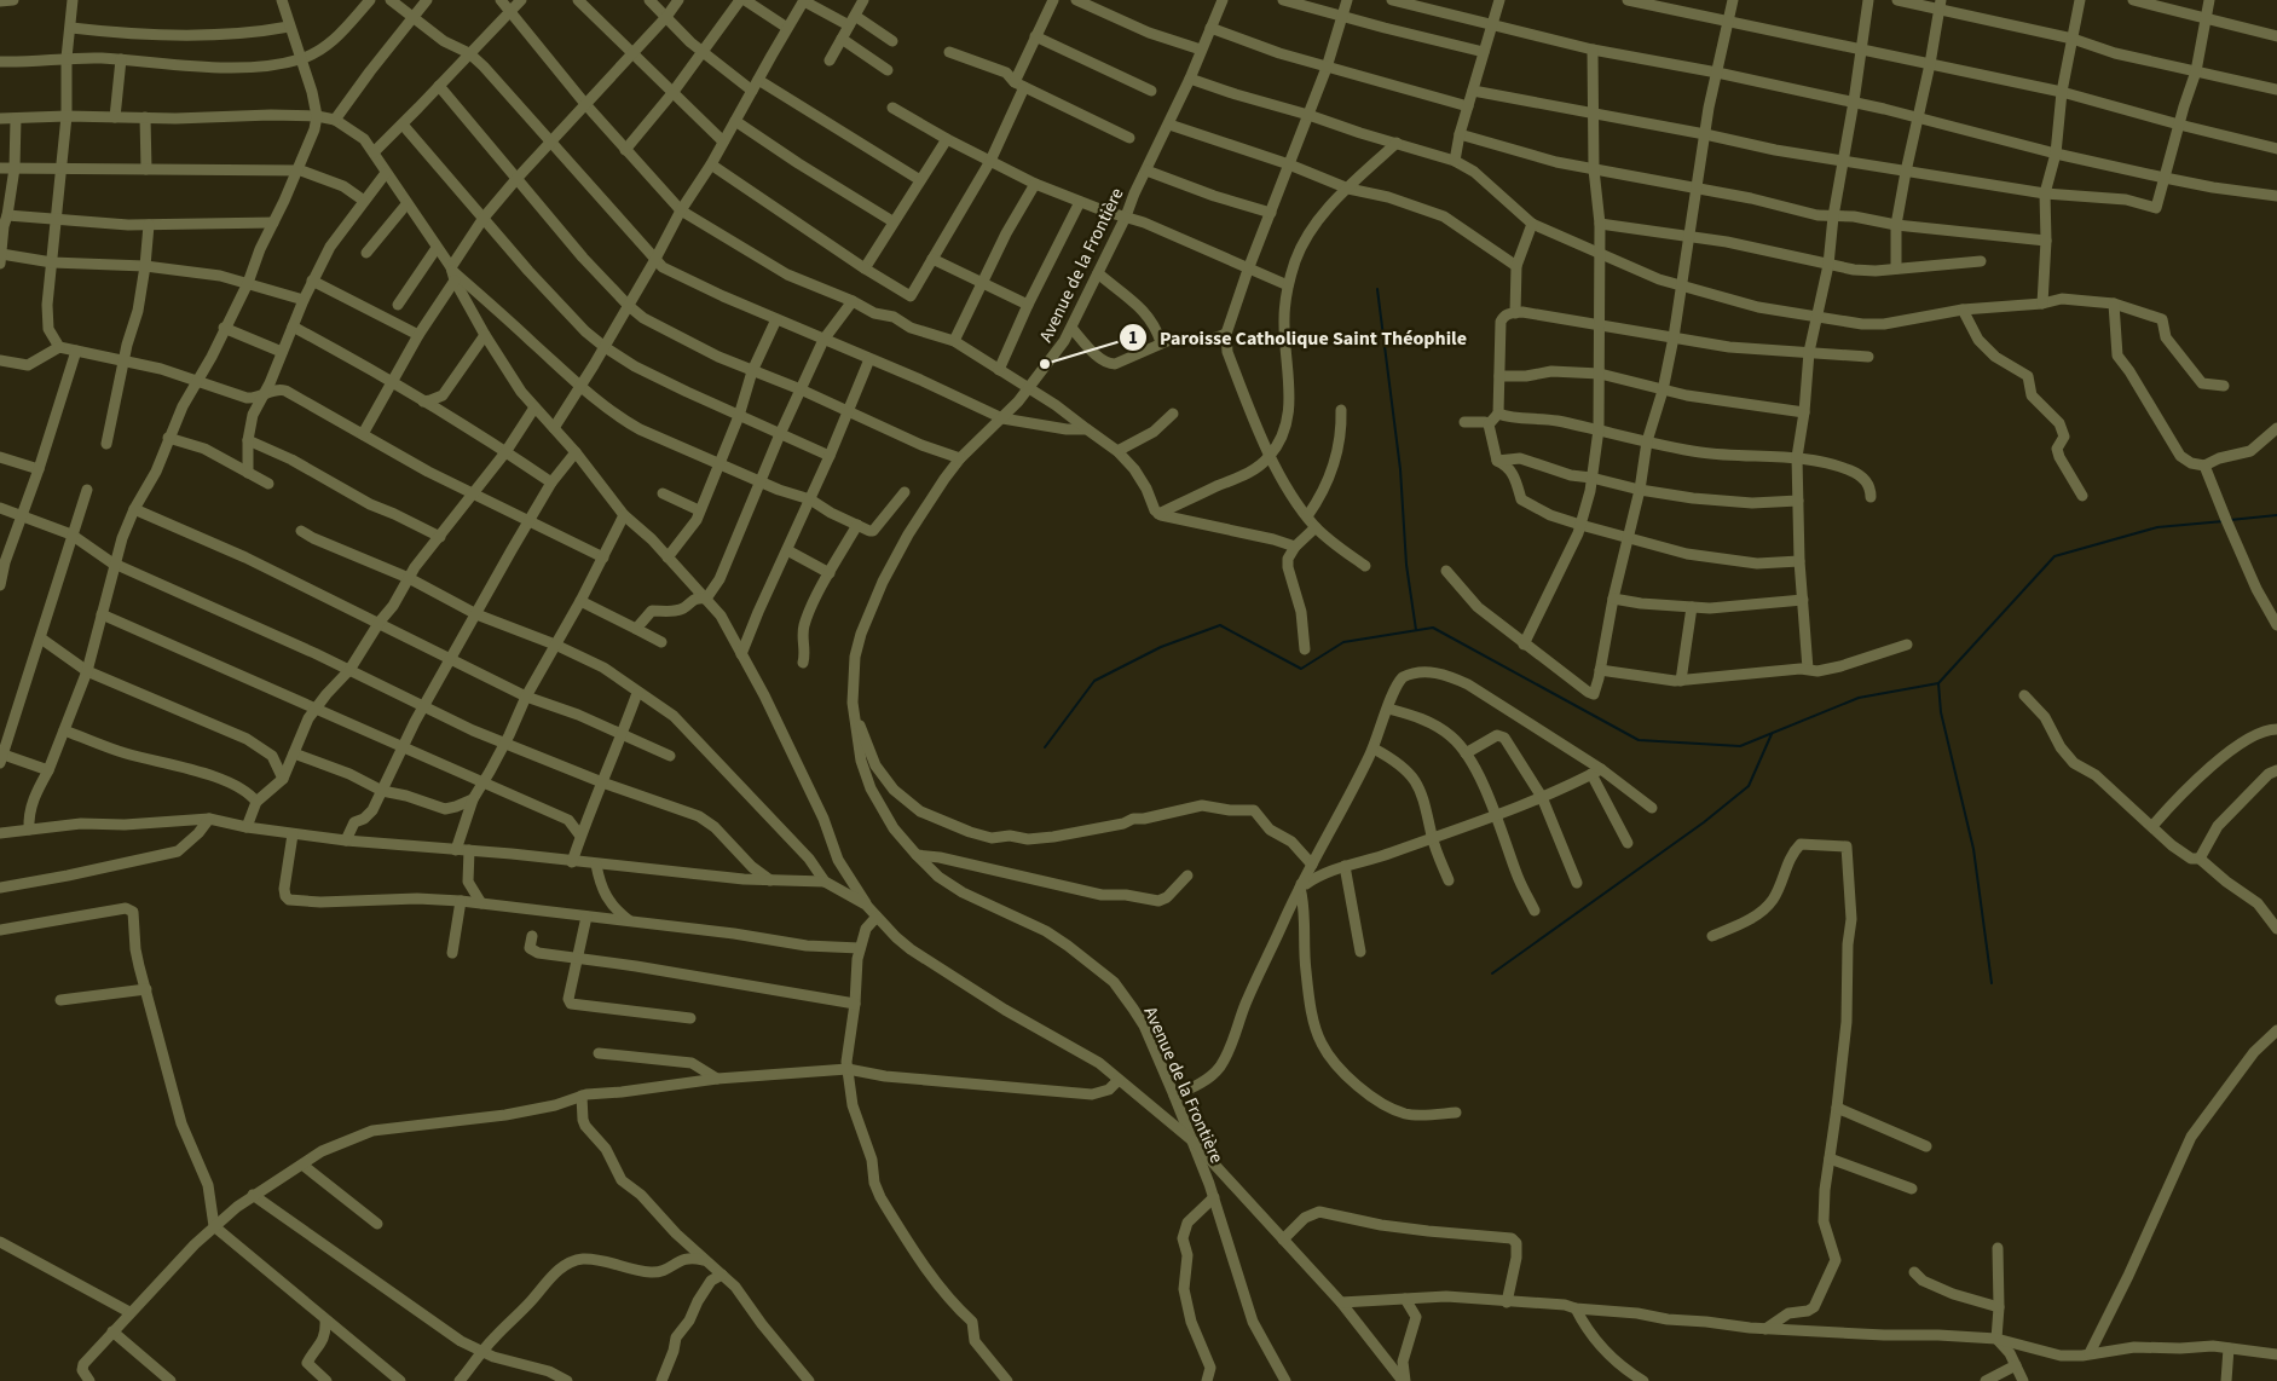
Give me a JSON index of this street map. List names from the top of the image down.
{
  "streets": {
    "street": ["Avenue de la Frontière"]
  },
  "places": ["Paroisse Catholique Saint Théophile"]
}
